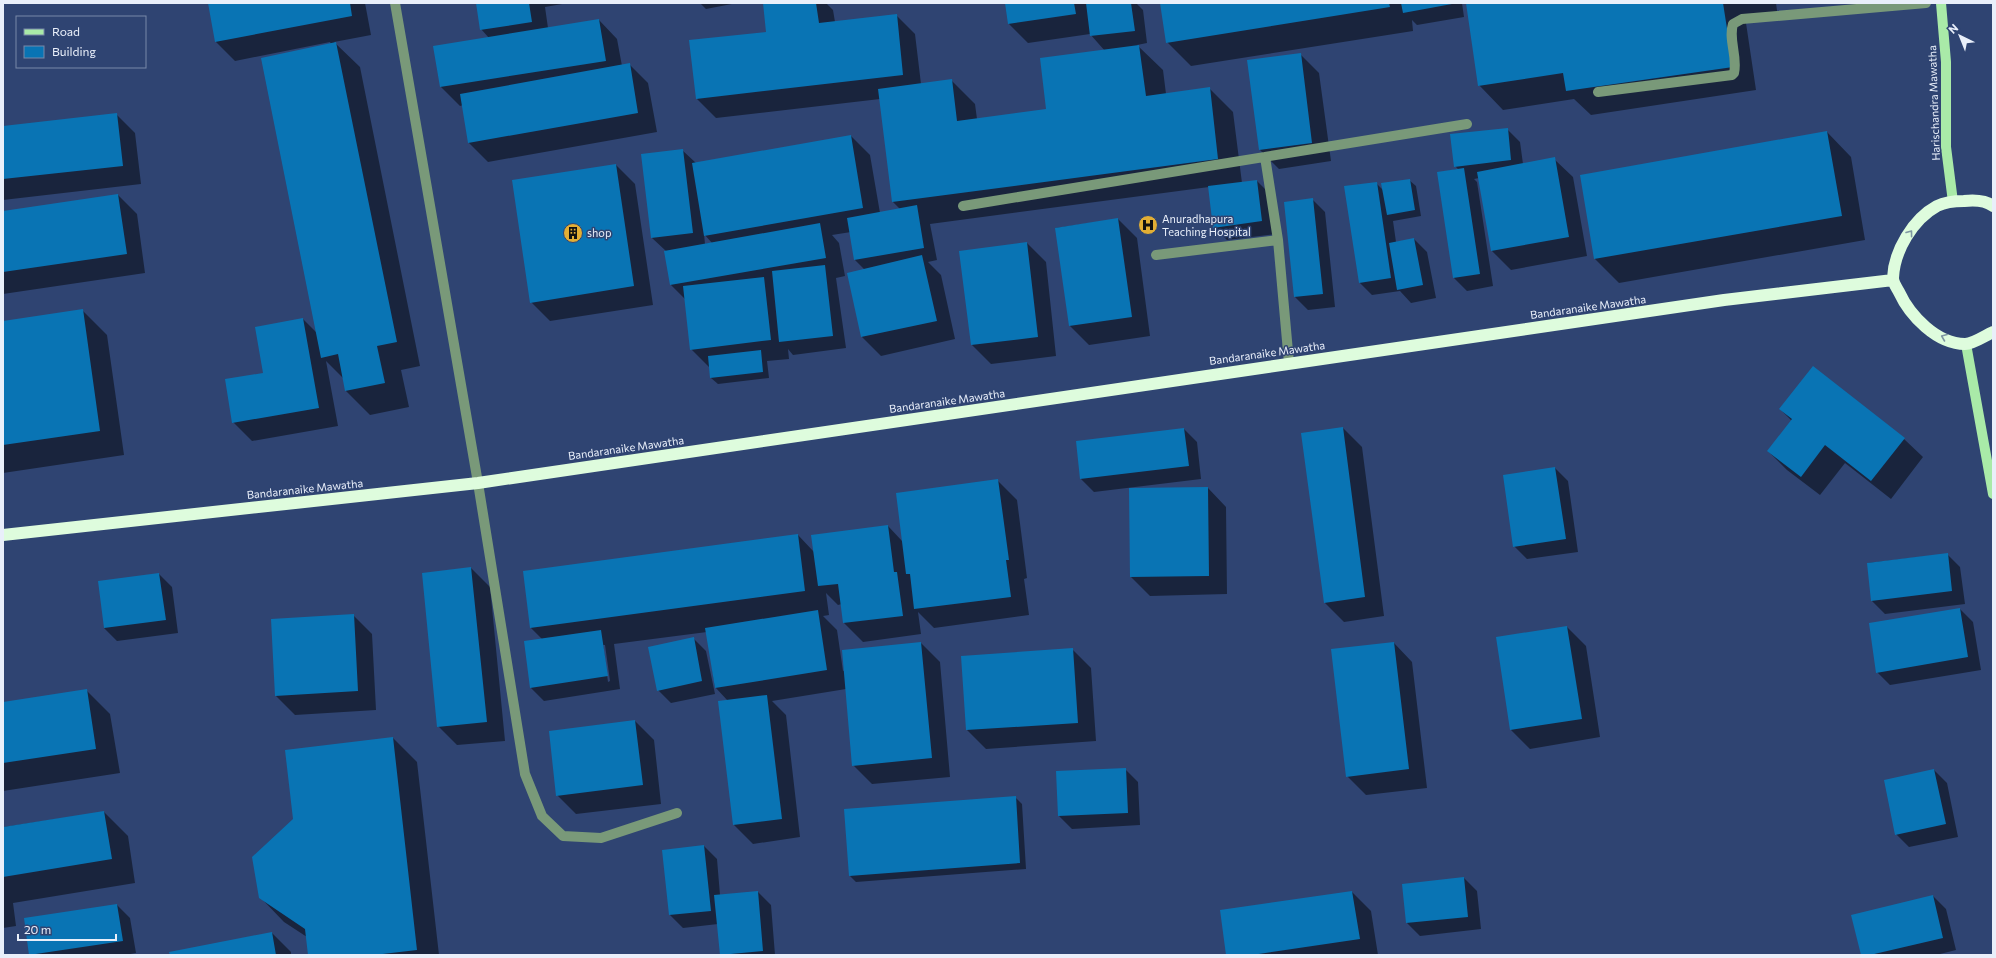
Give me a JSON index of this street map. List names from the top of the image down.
{
  "streets": {
    "highway": ["Bandaranaike Mawatha"],
    "main road": ["Harischandra Mawatha"]
  },
  "places": {
    "hospital": ["Anuradhapura Teaching Hospital"],
    "building": ["shop"]
  },
  "legend": ["Road", "Building"],
  "scale_bar": "20 m",
  "north": "top left"
}
